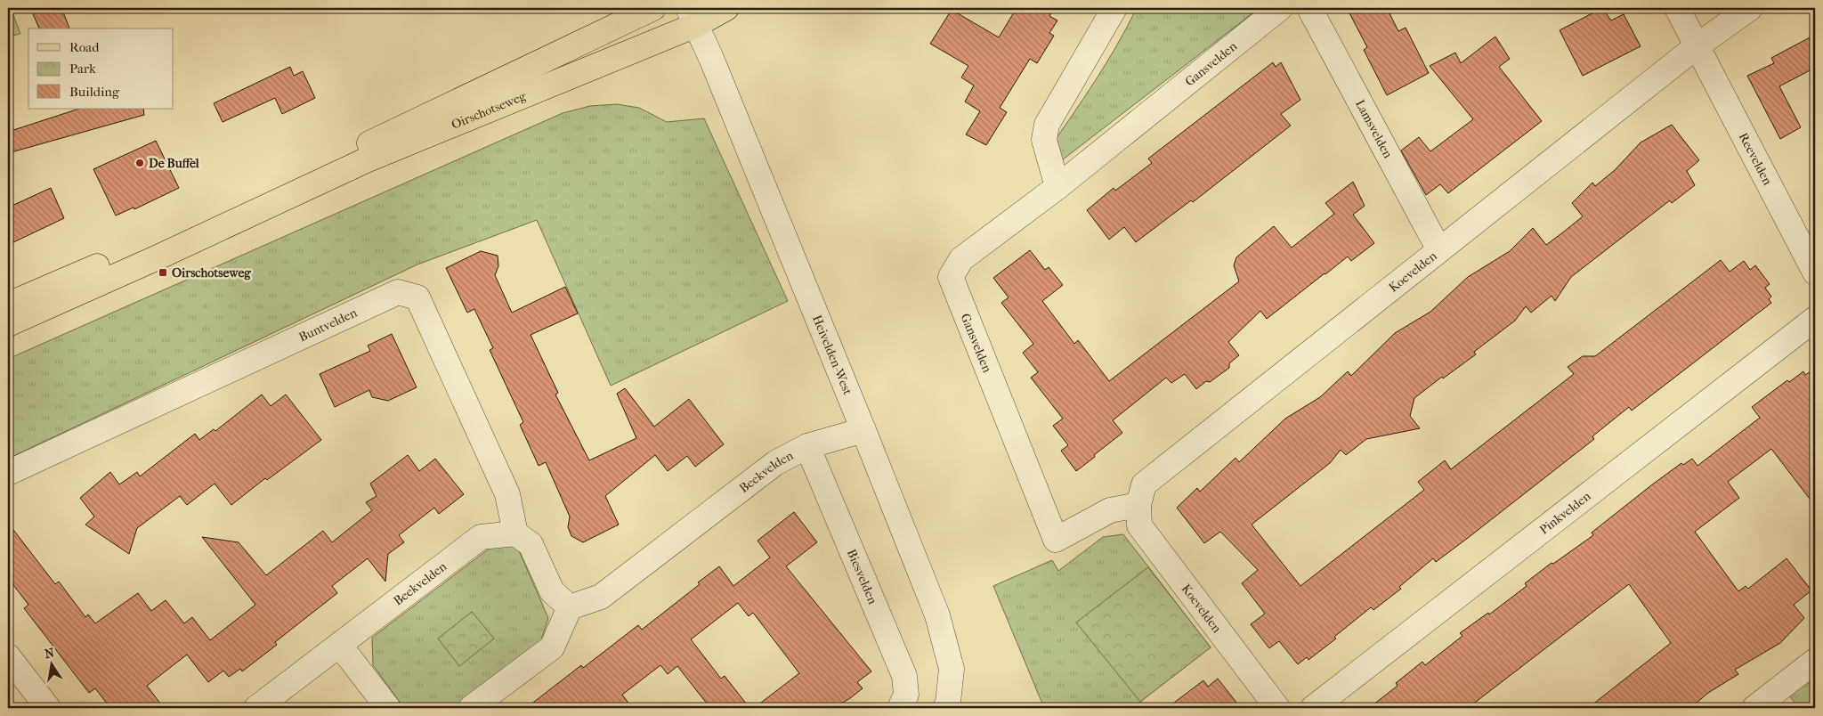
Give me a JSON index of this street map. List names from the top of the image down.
{
  "streets": {
    "main road": ["Oirschotseweg"],
    "street": [
      "Gansvelden",
      "Lamsvelden",
      "Reevelden",
      "Koevelden",
      "Buntvelden",
      "Heivelden-West",
      "Beekvelden",
      "Pinkvelden",
      "Biesvelden"
    ]
  },
  "crossings": [
    ["Gansvelden", "Koevelden"],
    ["Oirschotseweg", "Heivelden-West"],
    ["Lamsvelden", "Koevelden"],
    ["Reevelden", "Koevelden"],
    ["Buntvelden", "Beekvelden"],
    ["Heivelden-West", "Beekvelden"],
    ["Beekvelden", "Biesvelden"]
  ],
  "places": {
    "other": ["De Buffel"],
    "transit": ["Oirschotseweg"]
  },
  "legend": ["Road", "Park", "Building"],
  "north": "top"
}
